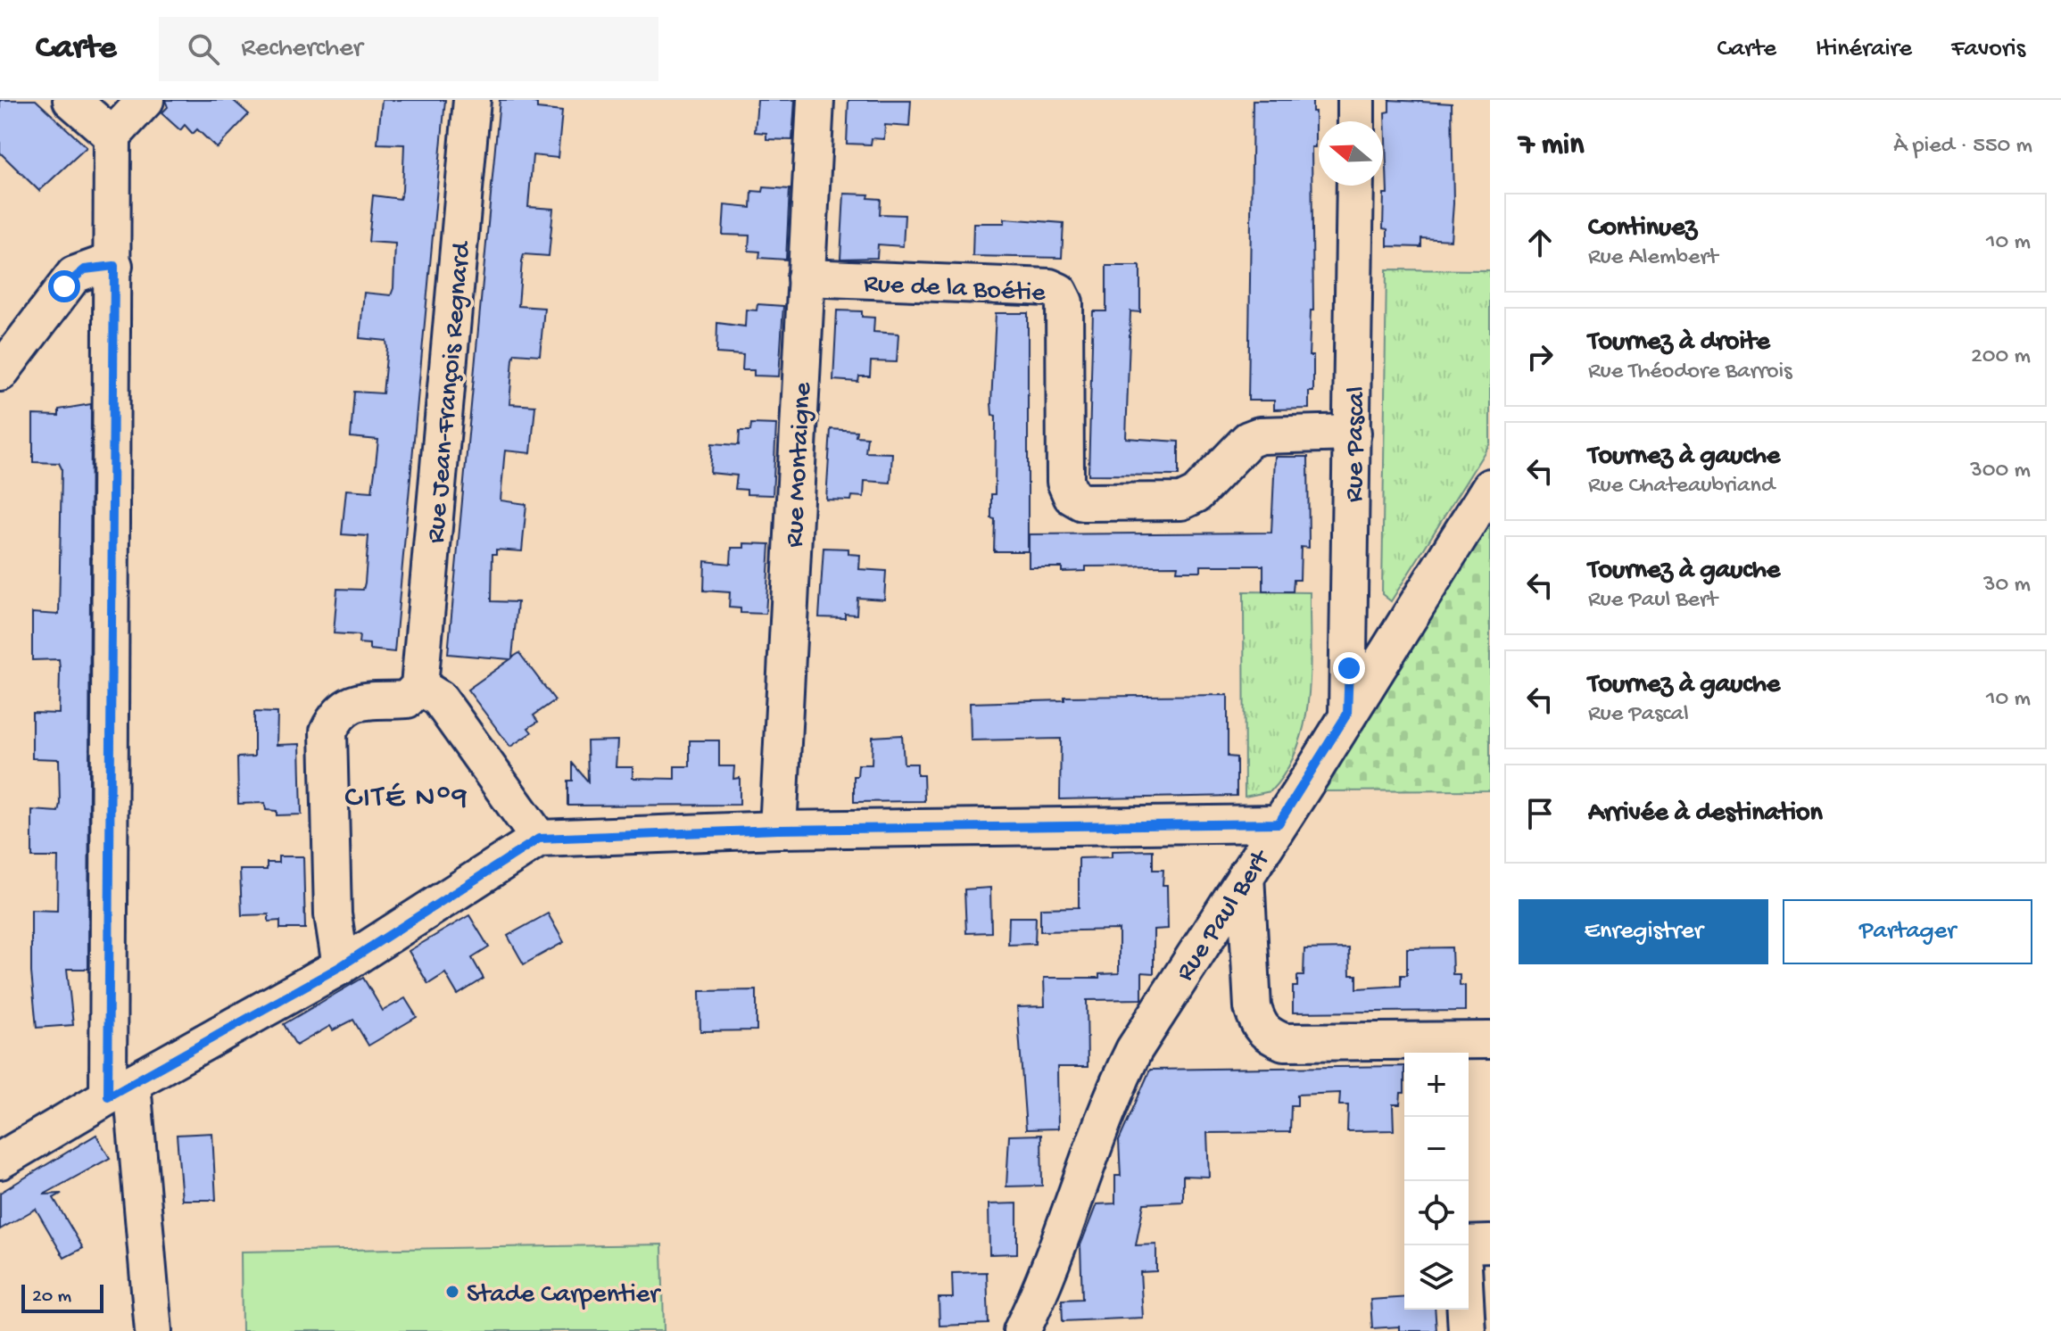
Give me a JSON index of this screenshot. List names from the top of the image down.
{
  "streets": {
    "street": [
      "Rue de la Boétie",
      "Rue Jean-François Regnard",
      "Rue Pascal",
      "Rue Montaigne",
      "Rue Paul Bert"
    ]
  },
  "crossings": [
    ["Rue de la Boétie", "Rue Pascal"],
    ["Rue de la Boétie", "Rue Montaigne"],
    ["Rue Pascal", "Rue Paul Bert"]
  ],
  "districts": ["CITÉ N°9"],
  "places": ["Stade Carpentier"],
  "scale_bar": "20 m",
  "north": "left",
  "page": {
    "header": "Carte",
    "search": "Rechercher",
    "nav": ["Carte", "Itinéraire", "Favoris"],
    "heading": ["7 min", "À pied · 550 m"],
    "list": [
      ["Continuez", "Rue Alembert", "10 m"],
      ["Tournez à droite", "Rue Théodore Barrois", "200 m"],
      ["Tournez à gauche", "Rue Chateaubriand", "300 m"],
      ["Tournez à gauche", "Rue Paul Bert", "30 m"],
      ["Tournez à gauche", "Rue Pascal", "10 m"],
      "Arrivée à destination"
    ],
    "buttons": ["Enregistrer", "Partager"],
    "map_buttons": ["+", "−"],
    "scale": "20 m"
  }
}
